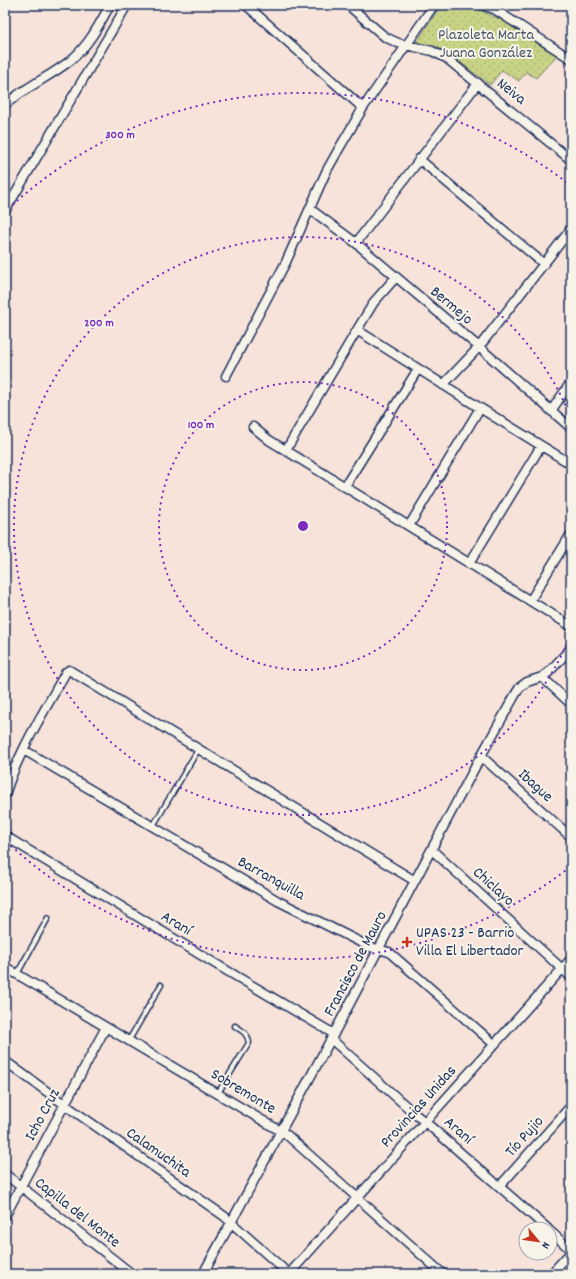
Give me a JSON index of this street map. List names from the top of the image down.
{
  "streets": {
    "street": [
      "Neiva",
      "Bermejo",
      "Ibague",
      "Barranquilla",
      "Chiclayo",
      "Araní",
      "Francisco de Mauro",
      "Sobremonte",
      "Provincias Unidas",
      "Icho Cruz",
      "Tío Pujio",
      "Calamuchita",
      "Capilla del Monte"
    ]
  },
  "crossings": [
    ["Ibague", "Francisco de Mauro"],
    ["Barranquilla", "Francisco de Mauro"],
    ["Barranquilla", "Provincias Unidas"],
    ["Chiclayo", "Francisco de Mauro"],
    ["Chiclayo", "Provincias Unidas"],
    ["Araní", "Francisco de Mauro"],
    ["Araní", "Provincias Unidas"],
    ["Araní", "Tío Pujio"],
    ["Francisco de Mauro", "Sobremonte"],
    ["Francisco de Mauro", "Calamuchita"],
    ["Sobremonte", "Provincias Unidas"],
    ["Sobremonte", "Icho Cruz"],
    ["Provincias Unidas", "Calamuchita"],
    ["Icho Cruz", "Calamuchita"],
    ["Icho Cruz", "Capilla del Monte"]
  ],
  "parks": ["Plazoleta Marta Juana González"],
  "places": {
    "health": ["UPAS 23 - Barrio Villa El Libertador"]
  },
  "north": "bottom right",
  "rings": ["300 m", "200 m", "100 m"]
}
